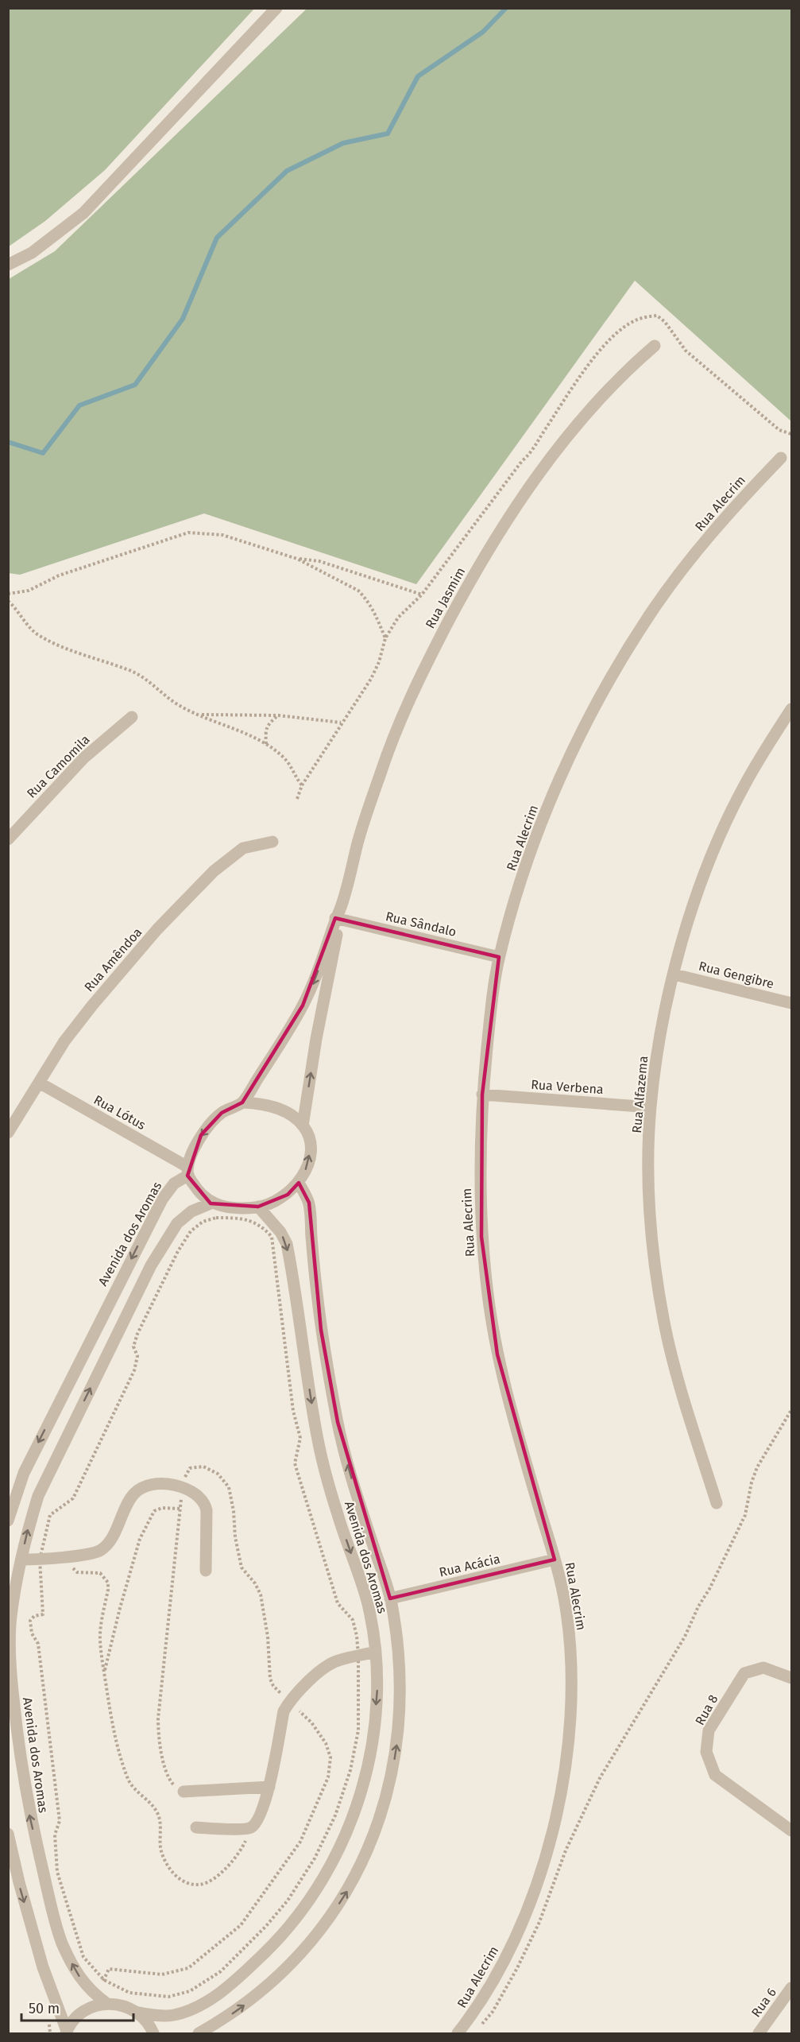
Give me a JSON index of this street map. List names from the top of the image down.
{
  "streets": {
    "street": [
      "Rua Alecrim",
      "Rua Jasmim",
      "Rua Camomila",
      "Rua Sândalo",
      "Rua Amêndoa",
      "Rua Gengibre",
      "Rua Verbena",
      "Rua Alfazema",
      "Rua Lótus",
      "Avenida dos Aromas",
      "Rua Acácia",
      "Rua 8",
      "Rua 6"
    ]
  },
  "crossings": [
    ["Rua Alecrim", "Rua Sândalo"],
    ["Rua Alecrim", "Rua Verbena"],
    ["Rua Alecrim", "Rua Acácia"],
    ["Rua Jasmim", "Rua Sândalo"],
    ["Rua Amêndoa", "Rua Lótus"],
    ["Rua Gengibre", "Rua Alfazema"],
    ["Rua Verbena", "Rua Alfazema"],
    ["Rua Lótus", "Avenida dos Aromas"],
    ["Avenida dos Aromas", "Rua Acácia"]
  ],
  "scale_bar": "50 m"
}
